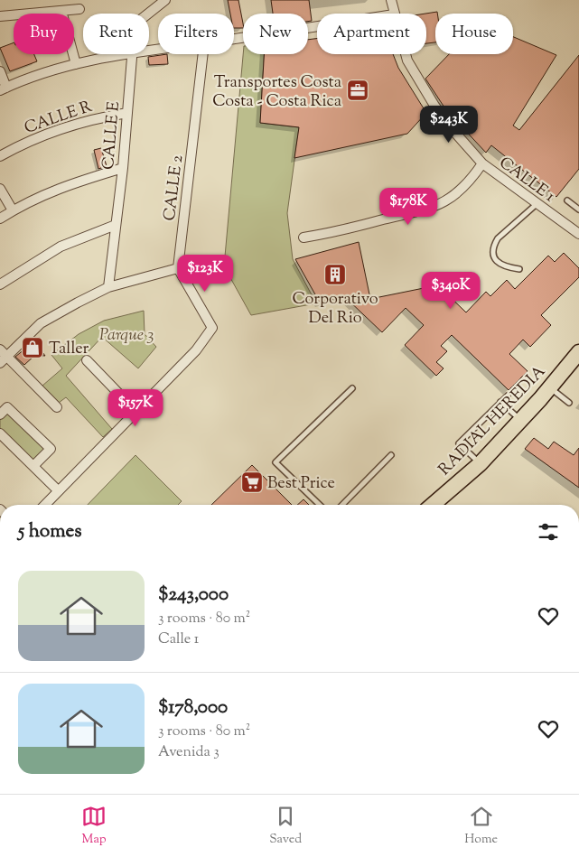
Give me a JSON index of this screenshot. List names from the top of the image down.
{
  "streets": {
    "main road": ["RADIAL HEREDIA"],
    "street": [
      "CALLE R",
      "CALLE E",
      "CALLE 1",
      "CALLE 2"
    ]
  },
  "crossings": [
    ["CALLE R", "CALLE E"]
  ],
  "parks": ["Parque 3"],
  "places": {
    "office": ["Transportes Costa Costa - Costa Rica"],
    "building": ["Corporativo Del Rio"],
    "shop": ["Taller"],
    "supermarket": ["Best Price"]
  },
  "page": {
    "chip": [
      "Buy",
      "Rent",
      "Filters",
      "New",
      "Apartment",
      "House"
    ],
    "price": [
      "$243K",
      "$178K",
      "$123K",
      "$340K",
      "$157K"
    ],
    "heading": "5 homes",
    "list": [
      {
        "name": "$243,000",
        "note": "3 rooms · 80 m² · Calle 1"
      },
      {
        "name": "$178,000",
        "note": "3 rooms · 80 m² · Avenida 3"
      }
    ],
    "tabs": ["Map", "Saved", "Home"]
  }
}
